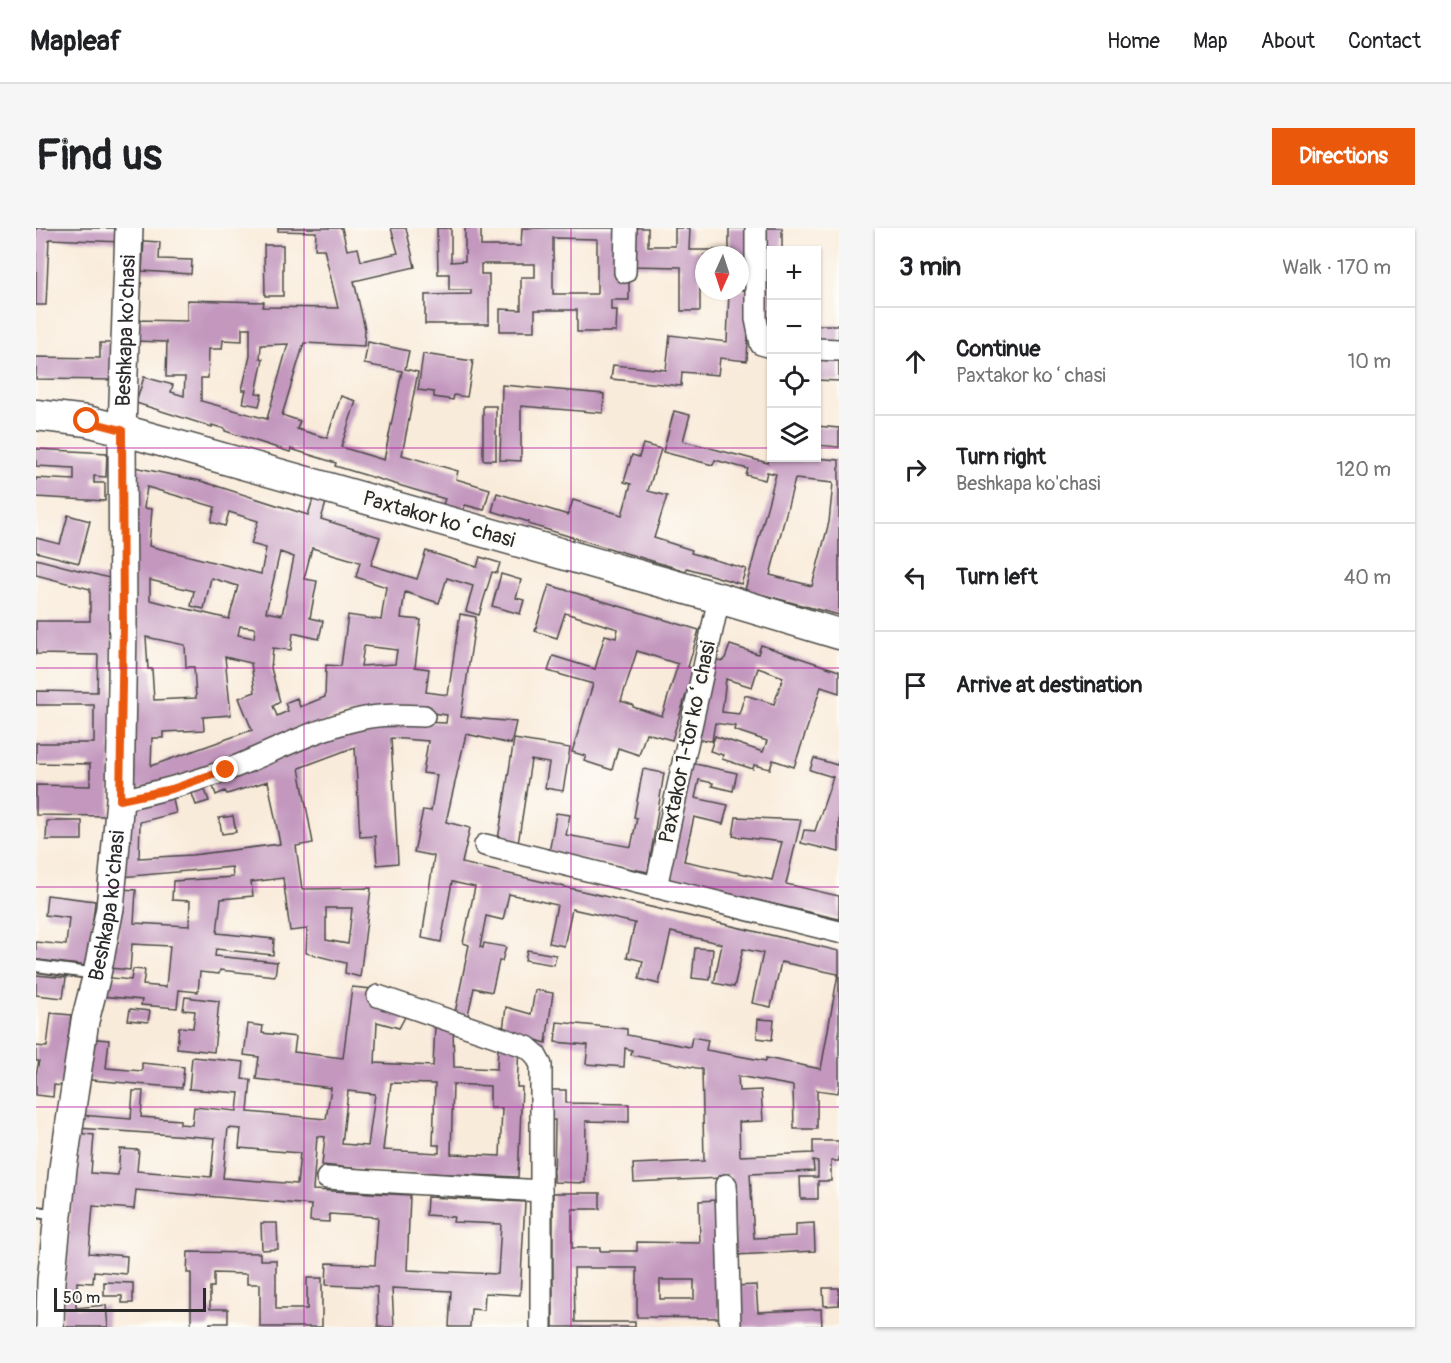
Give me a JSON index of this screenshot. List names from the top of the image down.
{
  "streets": {
    "main road": ["Paxtakor koʻchasi"],
    "street": ["Beshkapa ko'chasi", "Paxtakor 1-tor koʻchasi"]
  },
  "crossings": [
    ["Beshkapa ko'chasi", "Paxtakor koʻchasi"],
    ["Paxtakor koʻchasi", "Paxtakor 1-tor koʻchasi"]
  ],
  "scale_bar": "50 m",
  "north": "bottom",
  "page": {
    "header": "Mapleaf",
    "nav": [
      "Home",
      "Map",
      "About",
      "Contact"
    ],
    "buttons": "Directions",
    "title": "Find us",
    "heading": ["3 min", "Walk · 170 m"],
    "map_buttons": ["+", "−"],
    "list": [
      ["Continue", "Paxtakor koʻchasi", "10 m"],
      ["Turn right", "Beshkapa ko'chasi", "120 m"],
      ["Turn left", "40 m"],
      "Arrive at destination"
    ],
    "scale": "50 m"
  }
}
